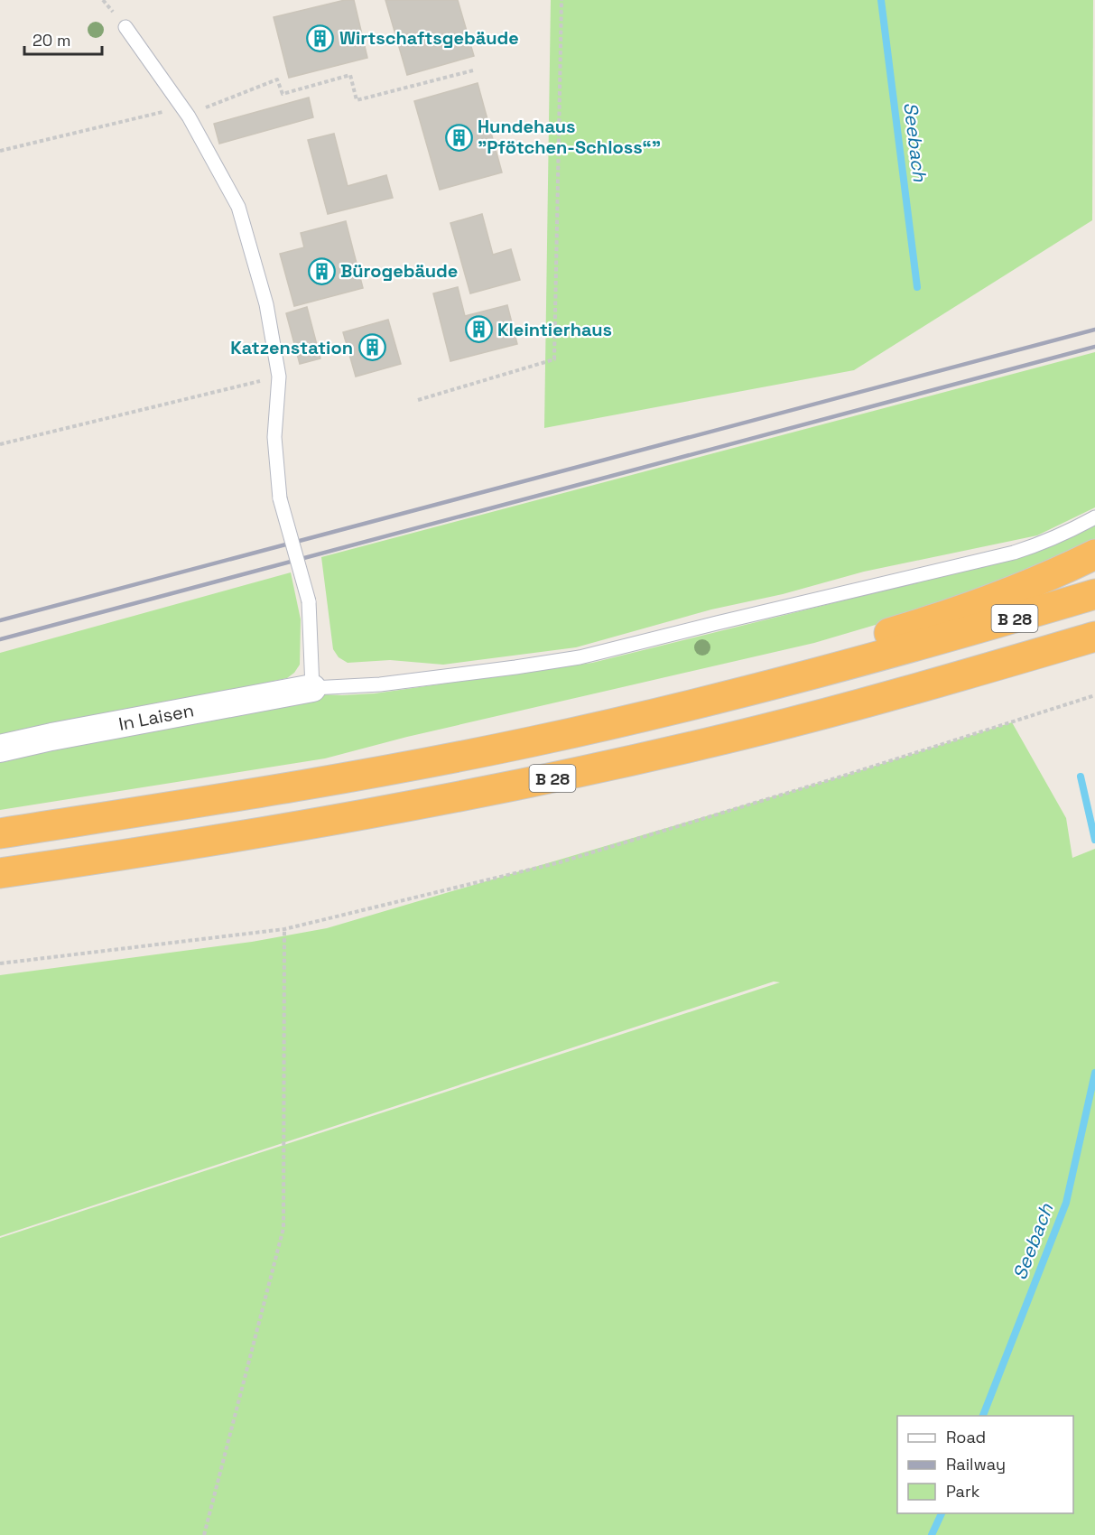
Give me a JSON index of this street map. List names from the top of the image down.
{
  "streets": {
    "highway": ["B 28"],
    "street": ["In Laisen"]
  },
  "water": ["Seebach"],
  "places": {
    "building": [
      "Wirtschaftsgebäude",
      "Hundehaus \"Pfötchen-Schloss“\"",
      "Bürogebäude",
      "Kleintierhaus",
      "Katzenstation"
    ]
  },
  "legend": ["Road", "Railway", "Park"],
  "scale_bar": "20 m"
}
